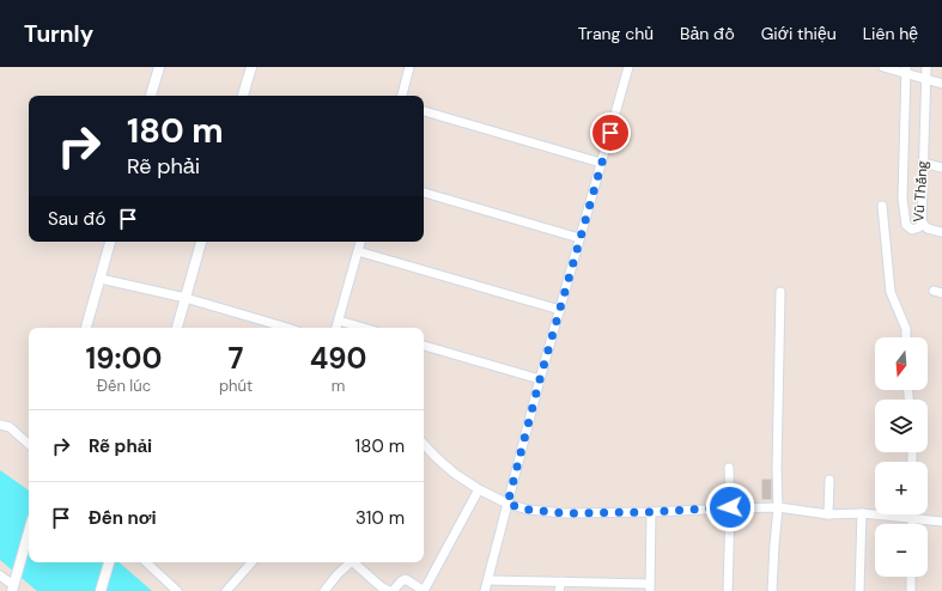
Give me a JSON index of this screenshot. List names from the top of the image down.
{
  "streets": {
    "street": ["Vũ Thắng"]
  },
  "north": "bottom",
  "page": {
    "header": "Turnly",
    "nav": [
      "Trang chủ",
      "Bản đồ",
      "Giới thiệu",
      "Liên hệ"
    ],
    "turn": ["180 m", "Rẽ phải"],
    "then": "Sau đó",
    "eta": [
      "19:00",
      "Đến lúc",
      "7",
      "phút",
      "490",
      "m"
    ],
    "map_buttons": ["+", "−"],
    "list": [
      {
        "name": "Rẽ phải",
        "value": "180 m"
      },
      {
        "name": "Đến nơi",
        "value": "310 m"
      }
    ]
  }
}
